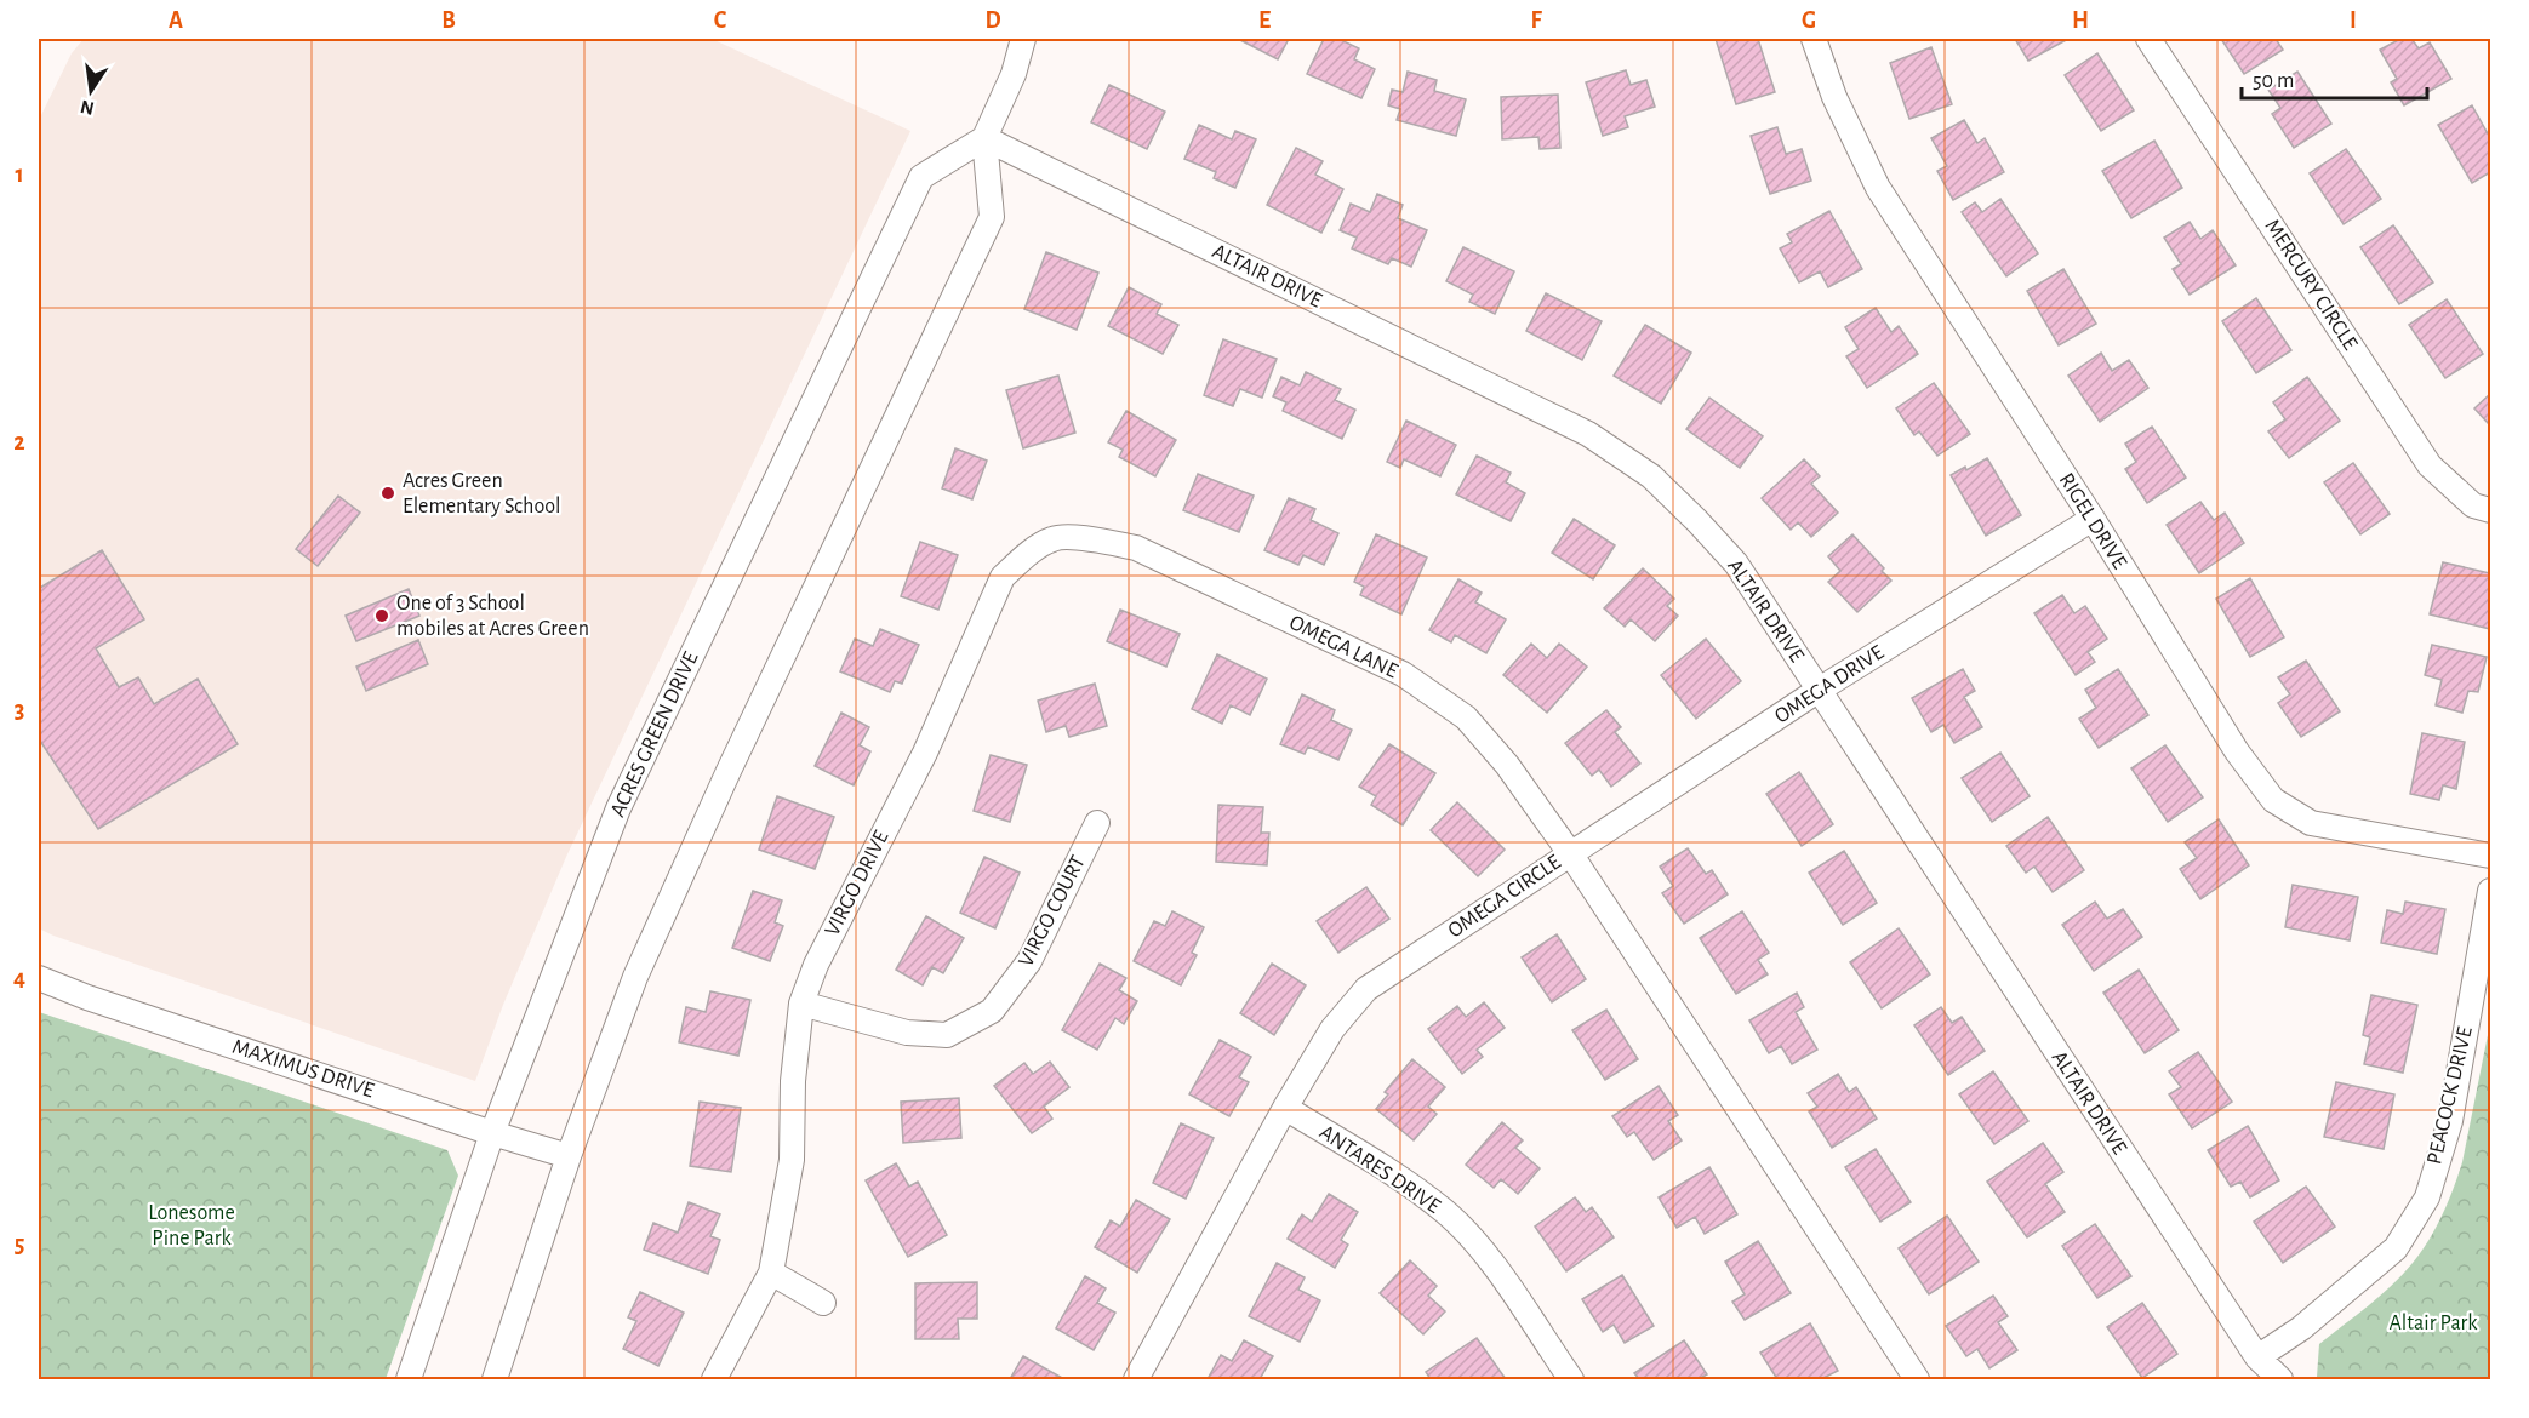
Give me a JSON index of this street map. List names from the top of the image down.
{
  "streets": {
    "street": [
      "ALTAIR DRIVE",
      "MERCURY CIRCLE",
      "RIGEL DRIVE",
      "OMEGA LANE",
      "OMEGA DRIVE",
      "ACRES GREEN DRIVE",
      "VIRGO DRIVE",
      "OMEGA CIRCLE",
      "VIRGO COURT",
      "MAXIMUS DRIVE",
      "PEACOCK DRIVE",
      "ANTARES DRIVE"
    ]
  },
  "crossings": [
    ["ALTAIR DRIVE", "OMEGA DRIVE"],
    ["ALTAIR DRIVE", "ACRES GREEN DRIVE"],
    ["ALTAIR DRIVE", "PEACOCK DRIVE"],
    ["RIGEL DRIVE", "OMEGA DRIVE"],
    ["OMEGA LANE", "OMEGA DRIVE"],
    ["OMEGA LANE", "VIRGO DRIVE"],
    ["OMEGA LANE", "OMEGA CIRCLE"],
    ["OMEGA DRIVE", "OMEGA CIRCLE"],
    ["ACRES GREEN DRIVE", "MAXIMUS DRIVE"],
    ["VIRGO DRIVE", "VIRGO COURT"],
    ["OMEGA CIRCLE", "ANTARES DRIVE"]
  ],
  "parks": ["Lonesome Pine Park", "Altair Park"],
  "places": ["Acres Green Elementary School", "One of 3 School mobiles at Acres Green"],
  "scale_bar": "50 m",
  "north": "bottom",
  "grid": {
    "columns": [
      "A",
      "B",
      "C",
      "D",
      "E",
      "F",
      "G",
      "H",
      "I"
    ],
    "rows": [
      "1",
      "2",
      "3",
      "4",
      "5"
    ]
  }
}
